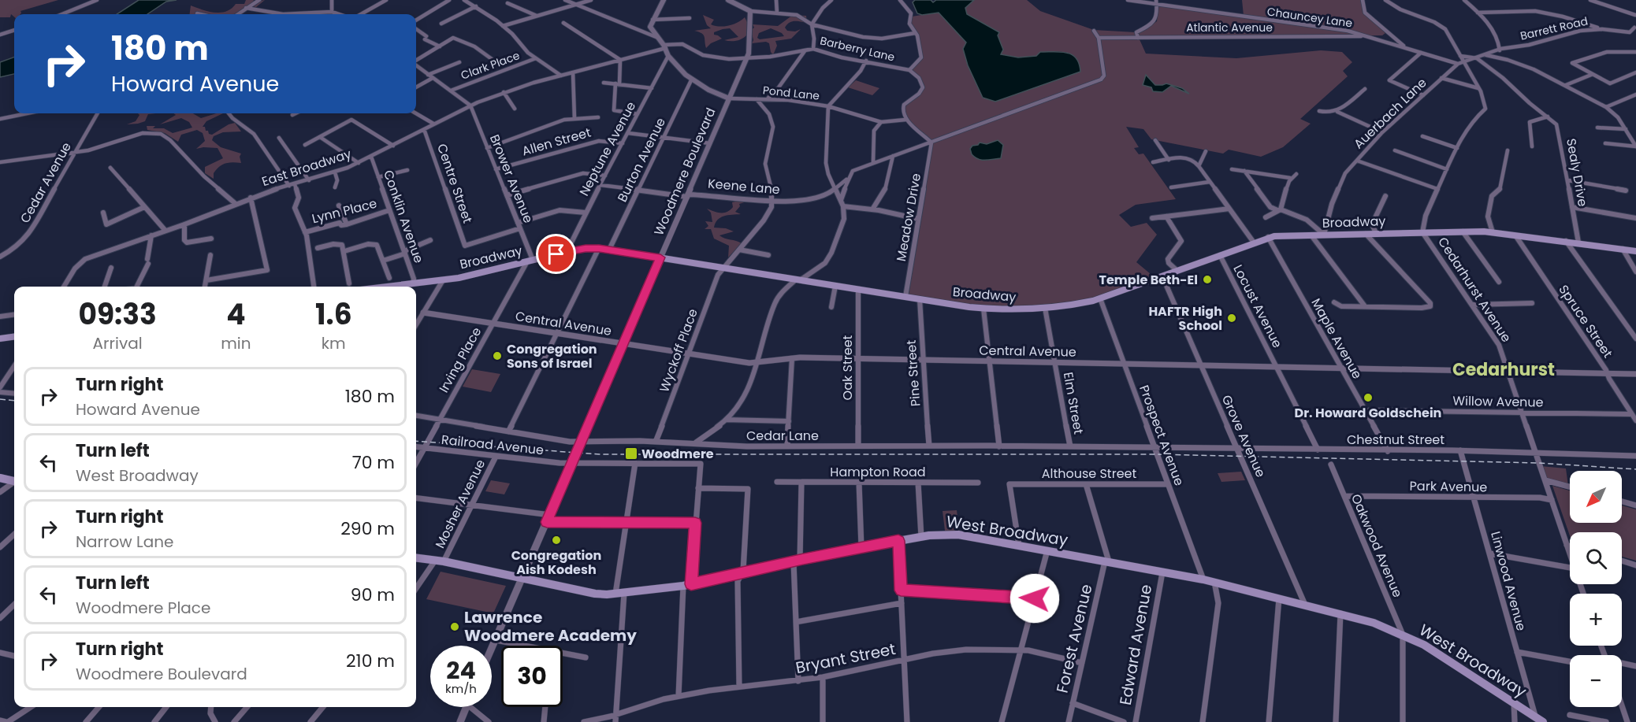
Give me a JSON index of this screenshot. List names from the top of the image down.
{
  "streets": {
    "main road": ["Broadway", "West Broadway"],
    "street": [
      "Chauncey Lane",
      "Atlantic Avenue",
      "Barrett Road",
      "Barberry Lane",
      "Clark Place",
      "Pond Lane",
      "Auerbach Lane",
      "Allen Street",
      "Neptune Avenue",
      "Burton Avenue",
      "East Broadway",
      "Woodmere Boulevard",
      "Sealy Drive",
      "Brower Avenue",
      "Cedar Avenue",
      "Centre Street",
      "Keene Lane",
      "Lynn Place",
      "Conklin Avenue",
      "Meadow Drive",
      "Cedarhurst Avenue",
      "Locust Avenue",
      "Spruce Street",
      "Central Avenue",
      "Maple Avenue",
      "Wyckoff Place",
      "Irving Place",
      "Oak Street",
      "Pine Street",
      "Willow Avenue",
      "Elm Street",
      "Cedar Lane",
      "Prospect Avenue",
      "Grove Avenue",
      "Chestnut Street",
      "Railroad Avenue",
      "Hampton Road",
      "Althouse Street",
      "Park Avenue",
      "Mosher Avenue",
      "Oakwood Avenue",
      "Linwood Avenue",
      "Forest Avenue",
      "Edward Avenue",
      "Bryant Street"
    ]
  },
  "crossings": [
    ["Chauncey Lane", "Atlantic Avenue"],
    ["Chauncey Lane", "Barrett Road"],
    ["Chauncey Lane", "Auerbach Lane"],
    ["Atlantic Avenue", "Keene Lane"],
    ["Barrett Road", "Auerbach Lane"],
    ["Barrett Road", "Sealy Drive"],
    ["Barberry Lane", "East Broadway"],
    ["Barberry Lane", "Woodmere Boulevard"],
    ["Pond Lane", "Woodmere Boulevard"],
    ["Auerbach Lane", "Broadway"],
    ["Allen Street", "Neptune Avenue"],
    ["Allen Street", "Brower Avenue"],
    ["Neptune Avenue", "Keene Lane"],
    ["Neptune Avenue", "Broadway"],
    ["Burton Avenue", "Keene Lane"],
    ["Burton Avenue", "Broadway"],
    ["East Broadway", "Brower Avenue"],
    ["East Broadway", "Centre Street"],
    ["East Broadway", "Conklin Avenue"],
    ["Woodmere Boulevard", "Keene Lane"],
    ["Woodmere Boulevard", "Broadway"],
    ["Woodmere Boulevard", "Central Avenue"],
    ["Woodmere Boulevard", "Cedar Lane"],
    ["Woodmere Boulevard", "Railroad Avenue"],
    ["Woodmere Boulevard", "West Broadway"],
    ["Sealy Drive", "Broadway"],
    ["Brower Avenue", "Centre Street"],
    ["Brower Avenue", "Broadway"],
    ["Brower Avenue", "Irving Place"],
    ["Keene Lane", "Meadow Drive"],
    ["Keene Lane", "Wyckoff Place"],
    ["Lynn Place", "Conklin Avenue"],
    ["Conklin Avenue", "Broadway"],
    ["Meadow Drive", "Broadway"],
    ["Broadway", "Cedarhurst Avenue"],
    ["Broadway", "Locust Avenue"],
    ["Broadway", "Spruce Street"],
    ["Broadway", "Maple Avenue"],
    ["Broadway", "Wyckoff Place"],
    ["Broadway", "Irving Place"],
    ["Broadway", "Oak Street"],
    ["Broadway", "Pine Street"],
    ["Broadway", "Elm Street"],
    ["Broadway", "Prospect Avenue"],
    ["Broadway", "Grove Avenue"],
    ["Cedarhurst Avenue", "Central Avenue"],
    ["Cedarhurst Avenue", "Willow Avenue"],
    ["Cedarhurst Avenue", "Chestnut Street"],
    ["Cedarhurst Avenue", "Park Avenue"],
    ["Locust Avenue", "Central Avenue"],
    ["Locust Avenue", "Chestnut Street"],
    ["Spruce Street", "Central Avenue"],
    ["Spruce Street", "Willow Avenue"],
    ["Central Avenue", "Maple Avenue"],
    ["Central Avenue", "Wyckoff Place"],
    ["Central Avenue", "Irving Place"],
    ["Central Avenue", "Oak Street"],
    ["Central Avenue", "Pine Street"],
    ["Central Avenue", "Elm Street"],
    ["Central Avenue", "Prospect Avenue"],
    ["Central Avenue", "Grove Avenue"],
    ["Maple Avenue", "Willow Avenue"],
    ["Maple Avenue", "Chestnut Street"],
    ["Wyckoff Place", "Cedar Lane"],
    ["Irving Place", "Cedar Lane"],
    ["Irving Place", "Railroad Avenue"],
    ["Oak Street", "Cedar Lane"],
    ["Pine Street", "Cedar Lane"],
    ["Elm Street", "Cedar Lane"],
    ["Cedar Lane", "Prospect Avenue"],
    ["Cedar Lane", "Chestnut Street"],
    ["Prospect Avenue", "Chestnut Street"],
    ["Prospect Avenue", "Althouse Street"],
    ["Prospect Avenue", "West Broadway"],
    ["Grove Avenue", "Chestnut Street"],
    ["Grove Avenue", "West Broadway"],
    ["Chestnut Street", "Linwood Avenue"],
    ["Railroad Avenue", "Mosher Avenue"],
    ["Althouse Street", "West Broadway"],
    ["Park Avenue", "Oakwood Avenue"],
    ["Park Avenue", "Linwood Avenue"],
    ["Mosher Avenue", "West Broadway"],
    ["West Broadway", "Oakwood Avenue"],
    ["West Broadway", "Linwood Avenue"],
    ["West Broadway", "Forest Avenue"],
    ["West Broadway", "Edward Avenue"],
    ["Forest Avenue", "Bryant Street"]
  ],
  "districts": ["Cedarhurst"],
  "places": {
    "other": [
      "Temple Beth-El",
      "HAFTR High School",
      "Congregation Sons of Israel",
      "Dr. Howard Goldschein",
      "Congregation Aish Kodesh",
      "Lawrence Woodmere Academy"
    ],
    "transit": ["Woodmere"]
  },
  "north": "bottom left",
  "page": {
    "turn": ["180 m", "Howard Avenue"],
    "eta": [
      "09:33",
      "Arrival",
      "4",
      "min",
      "1.6",
      "km"
    ],
    "list": [
      {
        "name": "Turn right",
        "note": "Howard Avenue",
        "value": "180 m"
      },
      {
        "name": "Turn left",
        "note": "West Broadway",
        "value": "70 m"
      },
      {
        "name": "Turn right",
        "note": "Narrow Lane",
        "value": "290 m"
      },
      {
        "name": "Turn left",
        "note": "Woodmere Place",
        "value": "90 m"
      },
      {
        "name": "Turn right",
        "note": "Woodmere Boulevard",
        "value": "210 m"
      }
    ],
    "map_buttons": ["+", "−"],
    "speed": "24 km/h",
    "limit": "30"
  }
}
